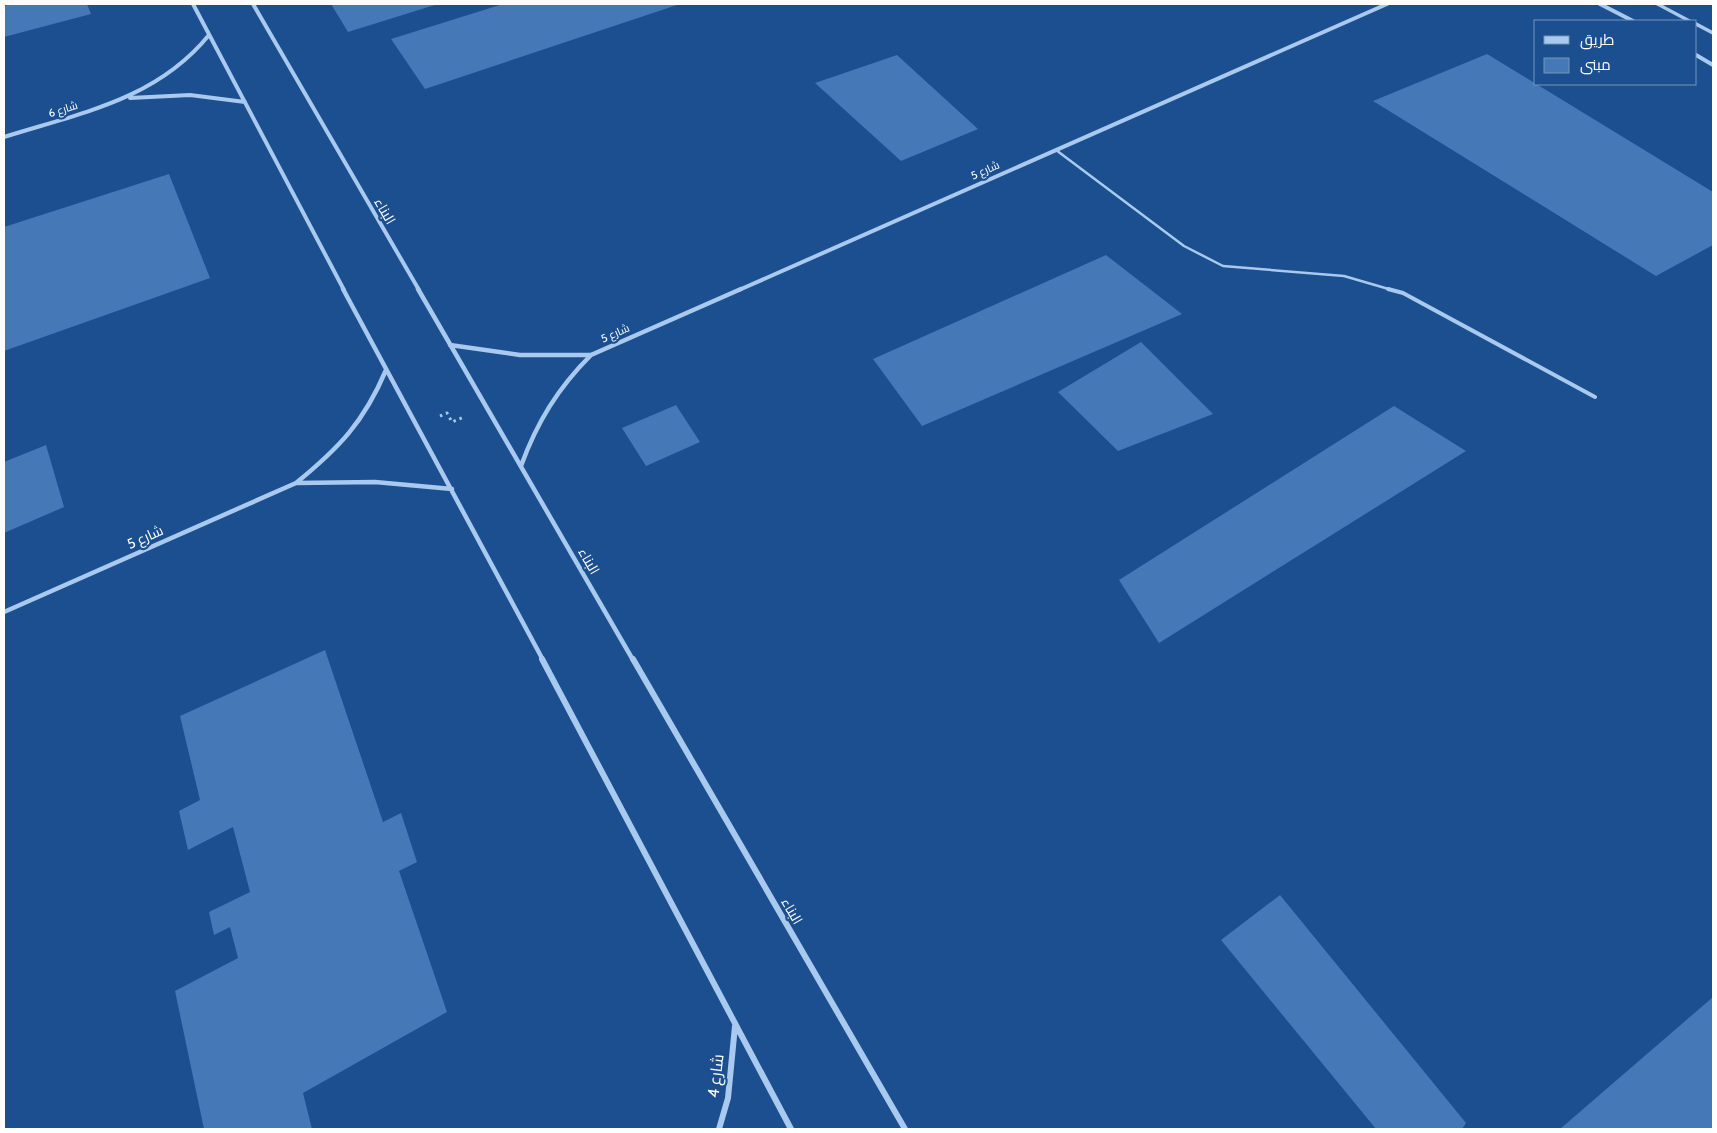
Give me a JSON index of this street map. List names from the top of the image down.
{
  "streets": {
    "street": [
      "شارع 6",
      "شارع 5",
      "البناء",
      "شارع 4"
    ]
  },
  "crossings": [
    ["شارع 5", "البناء"]
  ],
  "legend": ["طريق", "مبنى"]
}
